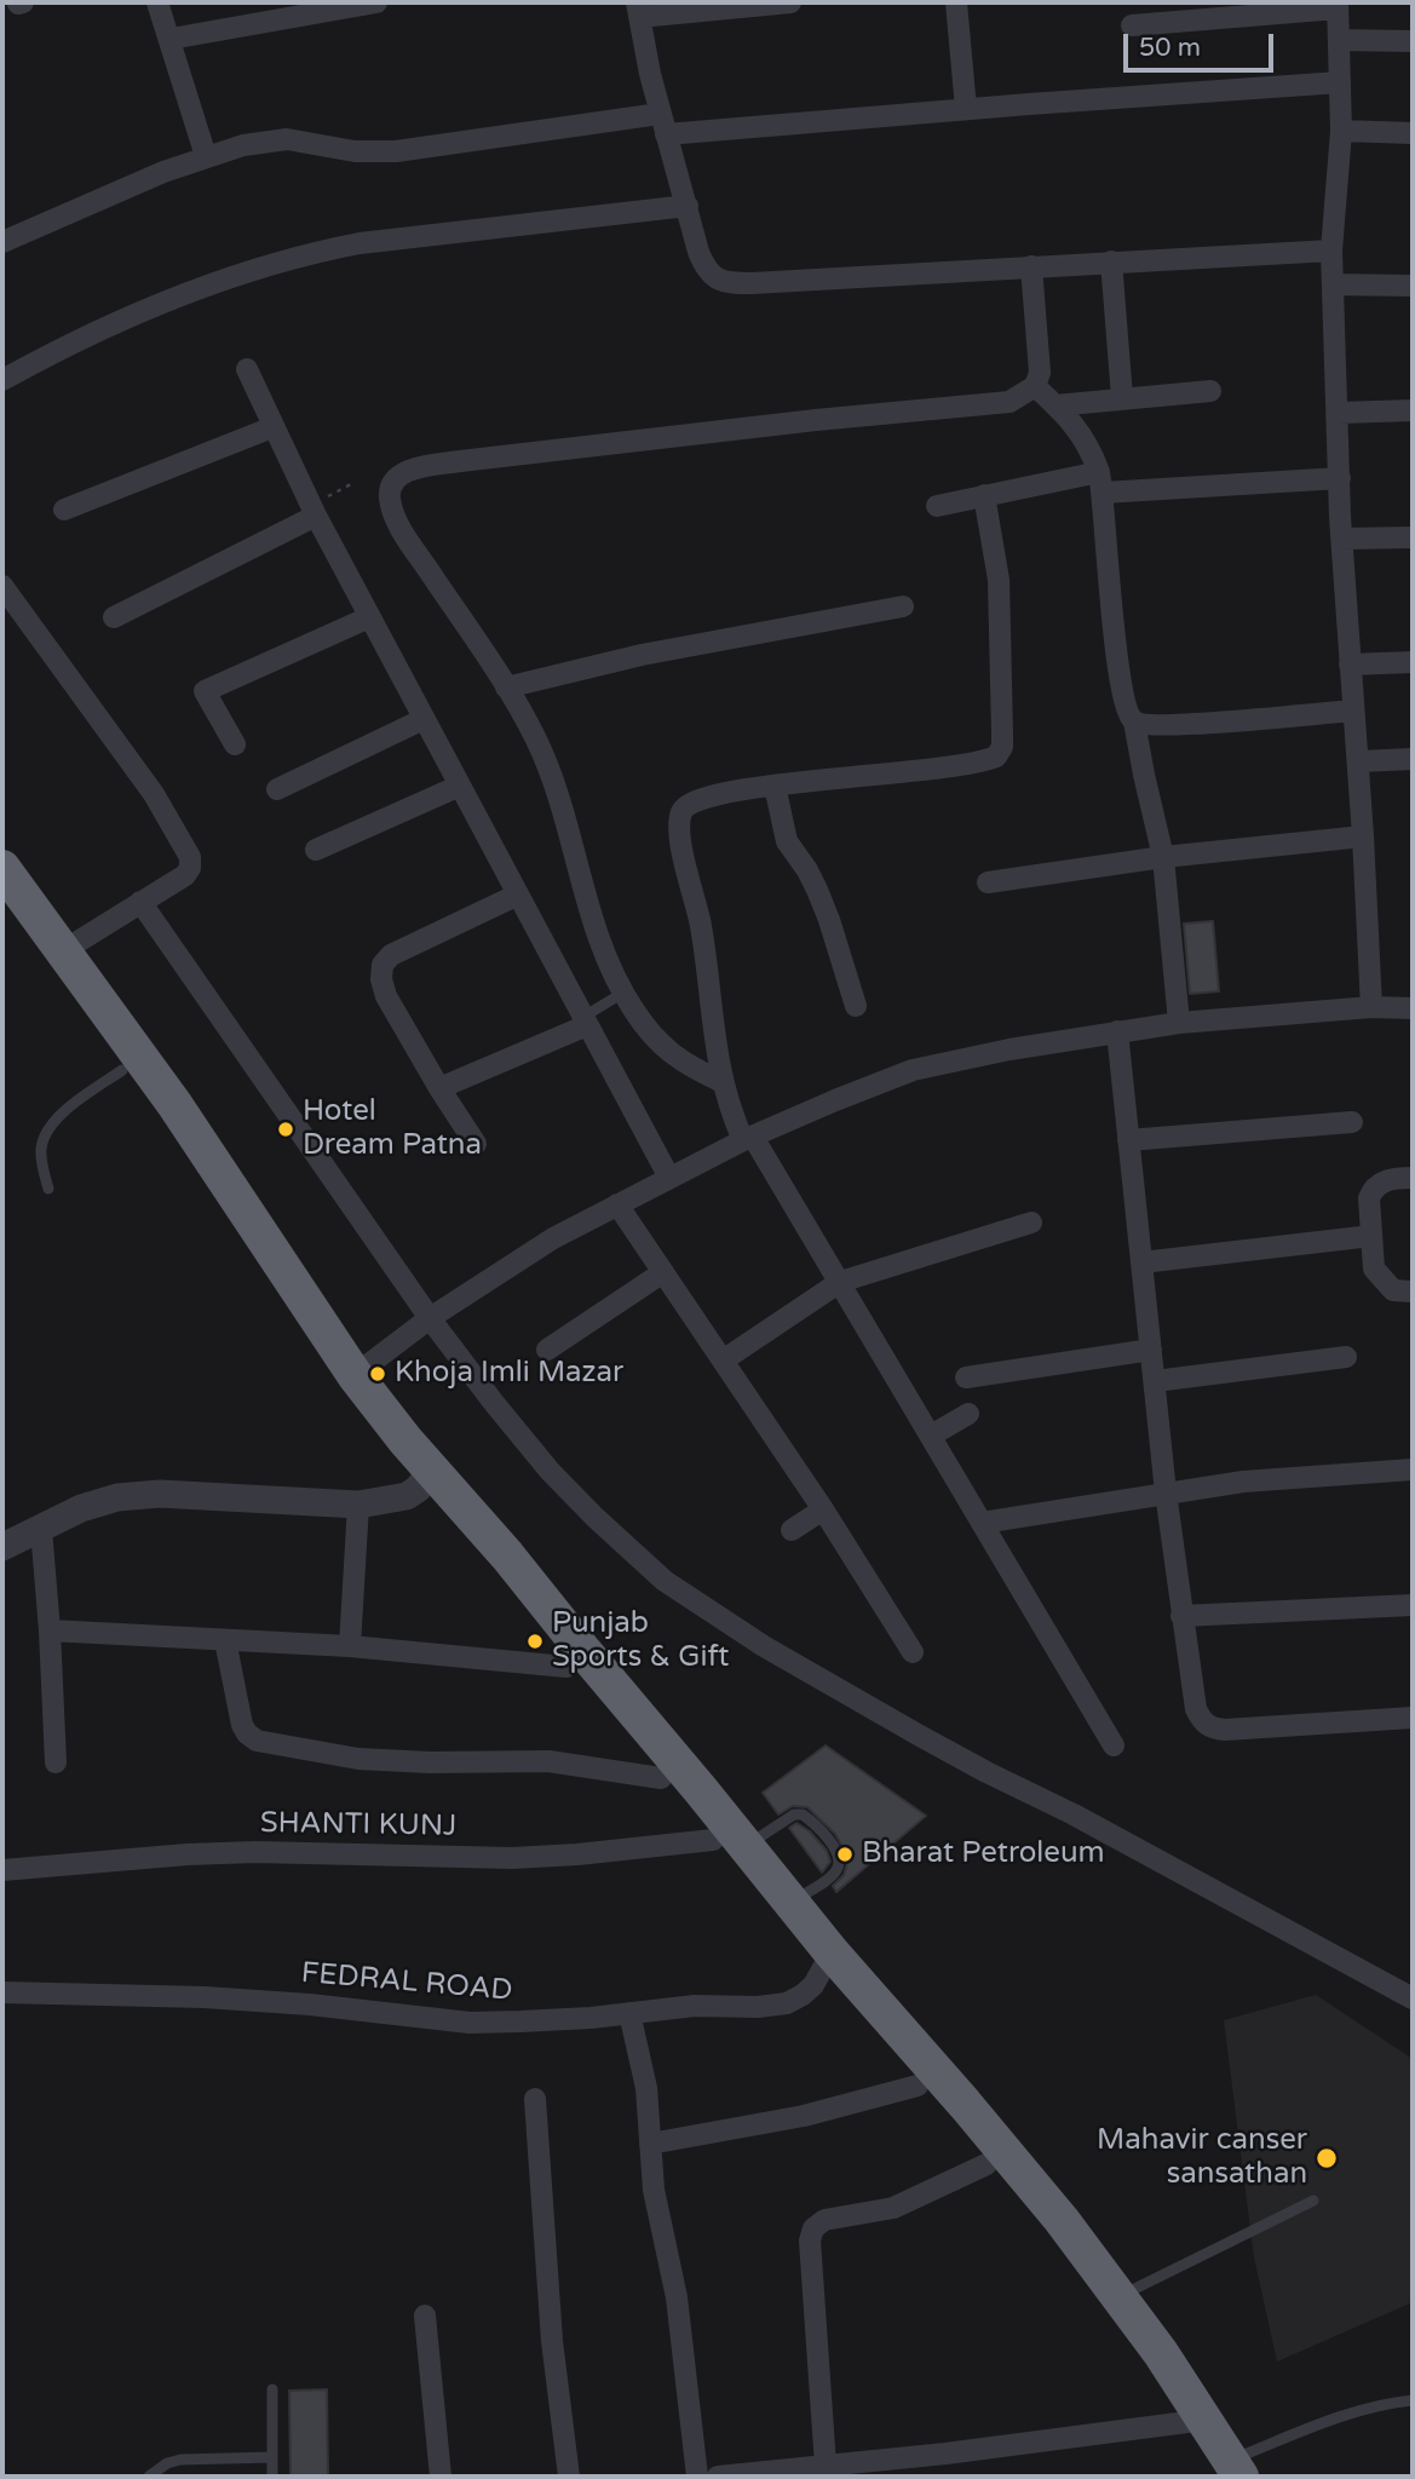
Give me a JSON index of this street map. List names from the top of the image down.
{
  "streets": {
    "street": ["SHANTI KUNJ", "FEDRAL ROAD"]
  },
  "places": [
    "Hotel Dream Patna",
    "Khoja Imli Mazar",
    "Punjab Sports & Gift",
    "Bharat Petroleum",
    "Mahavir canser sansathan"
  ],
  "scale_bar": "50 m"
}
